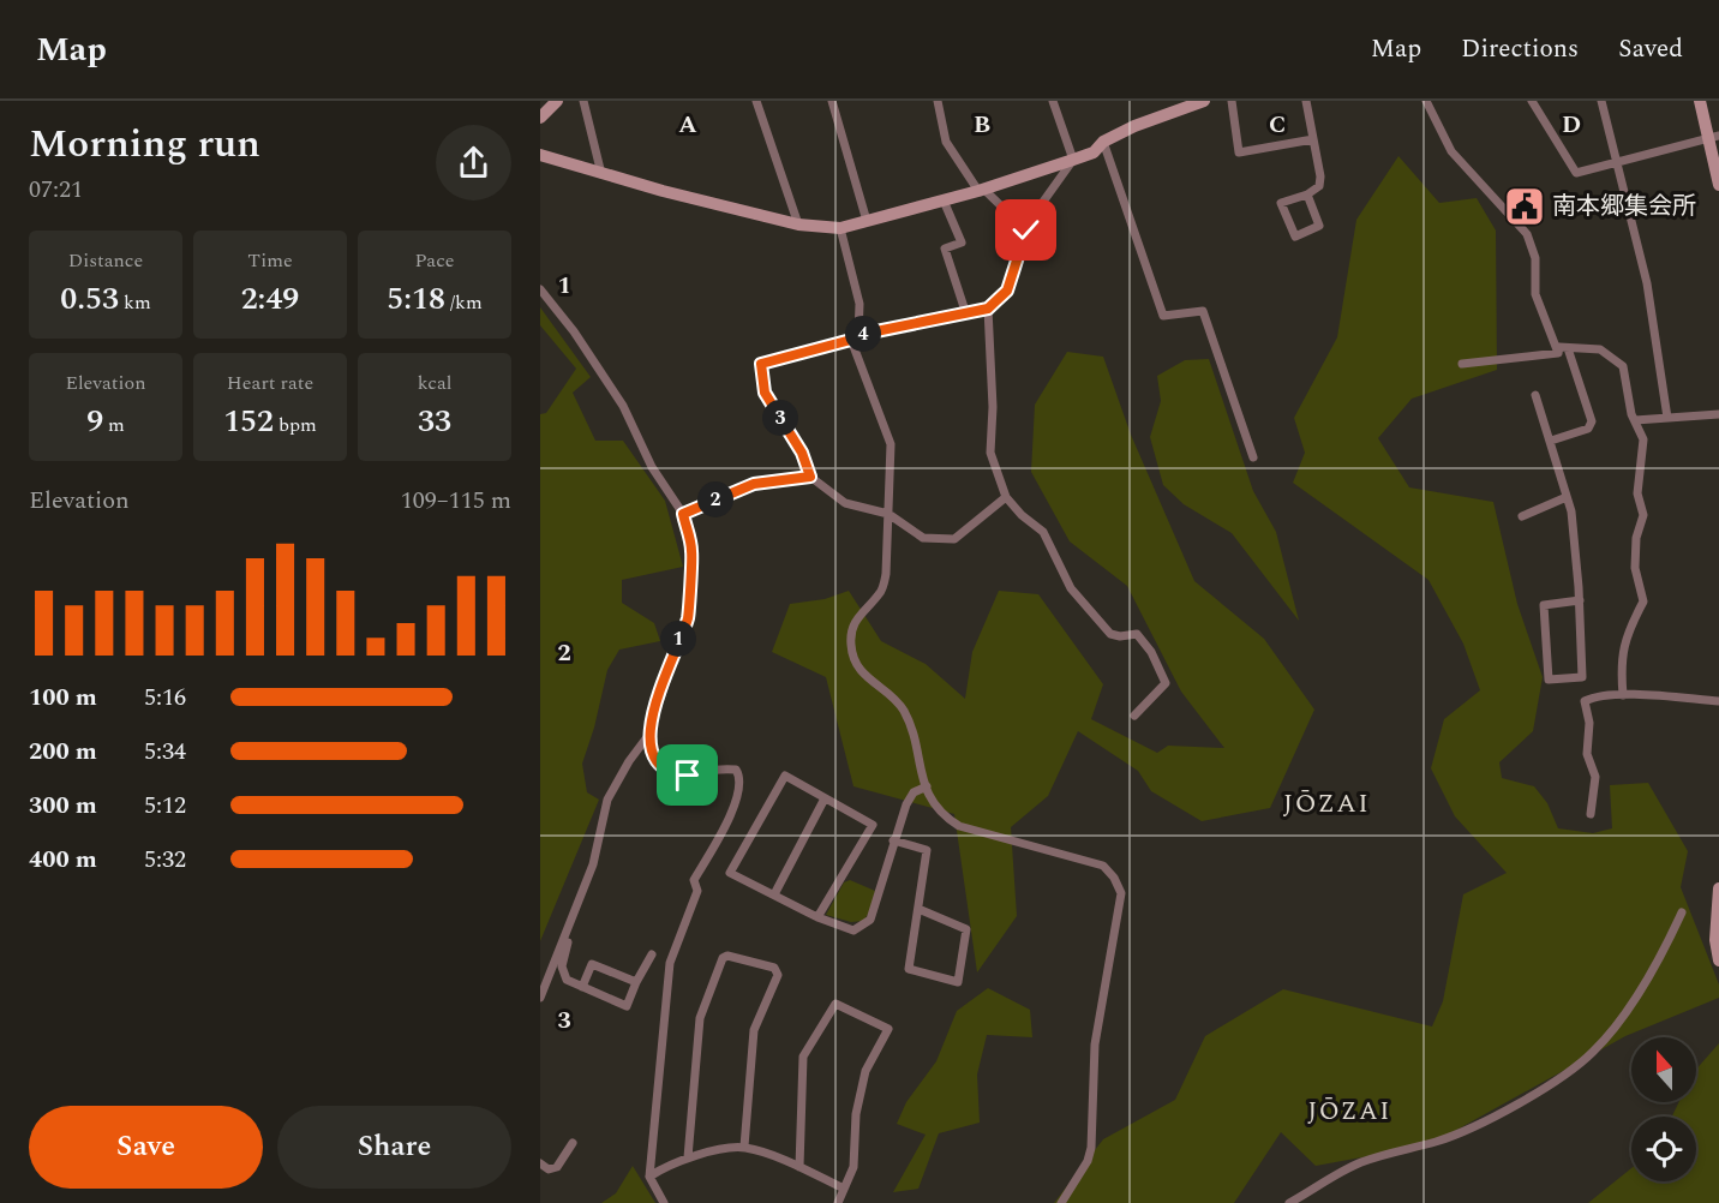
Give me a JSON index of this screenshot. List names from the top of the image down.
{
  "districts": ["JŌZAI", "JŌZAI"],
  "places": {
    "public building": ["南本郷集会所"]
  },
  "north": "top",
  "page": {
    "header": "Map",
    "nav": ["Map", "Directions", "Saved"],
    "heading": ["Morning run", "07:21"],
    "stats": [
      ["Distance", "0.53 km"],
      ["Time", "2:49"],
      ["Pace", "5:18 /km"],
      ["Elevation", "9 m"],
      ["Heart rate", "152 bpm"],
      ["kcal", "33"]
    ],
    "pins": [
      "4",
      "3",
      "2",
      "1"
    ],
    "chart": ["Elevation", "109–115 m"],
    "list": [
      {
        "name": "100 m",
        "note": "5:16"
      },
      {
        "name": "200 m",
        "note": "5:34"
      },
      {
        "name": "300 m",
        "note": "5:12"
      },
      {
        "name": "400 m",
        "note": "5:32"
      }
    ],
    "buttons": ["Save", "Share"]
  },
  "grid": {
    "columns": [
      "A",
      "B",
      "C",
      "D"
    ],
    "rows": ["1", "2", "3"]
  }
}
